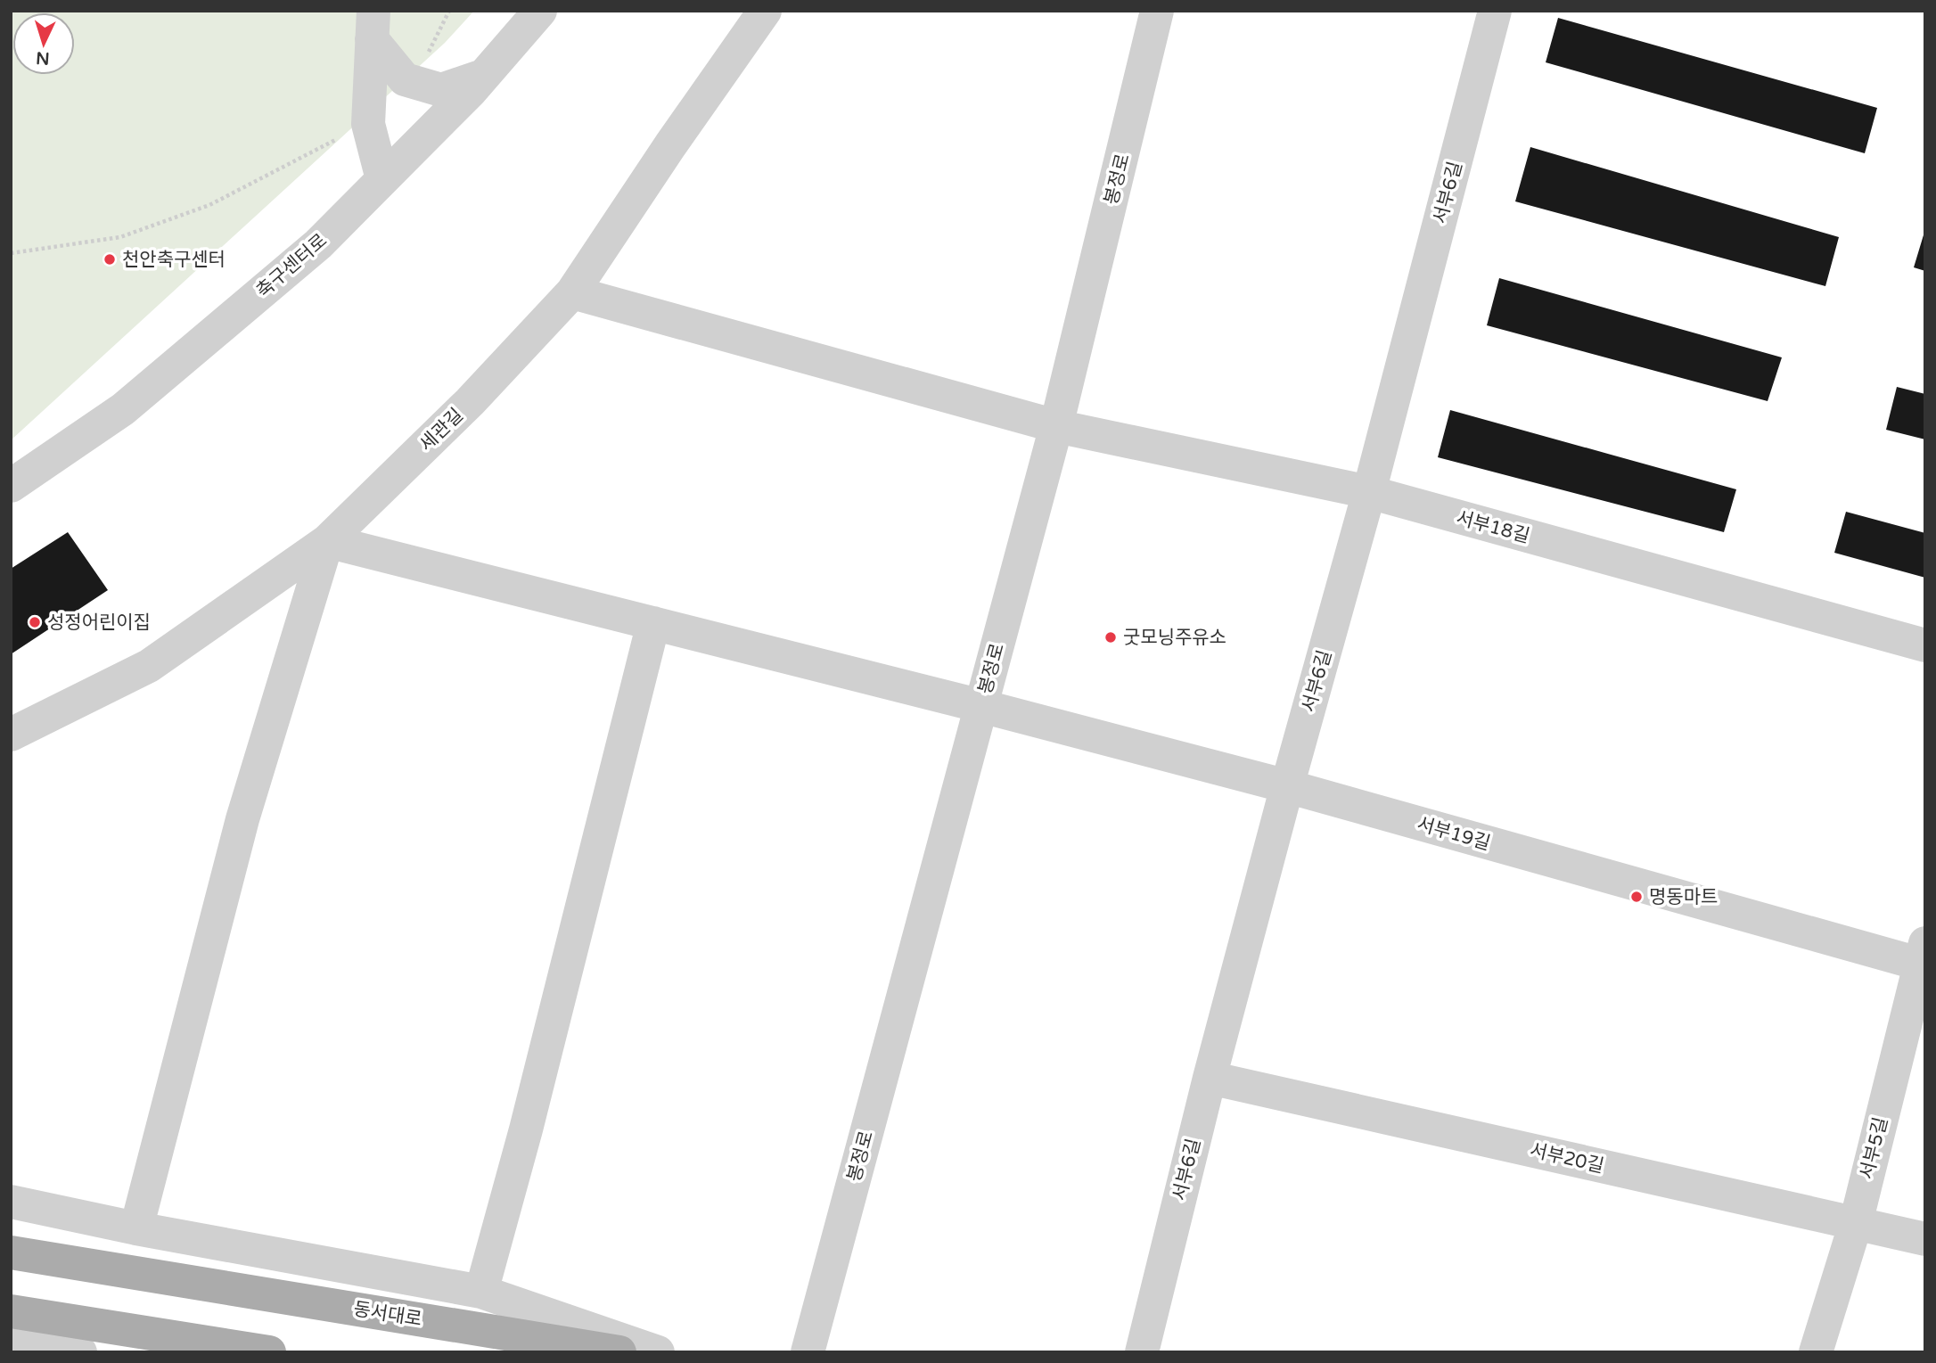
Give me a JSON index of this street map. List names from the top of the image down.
{
  "streets": {
    "main road": ["동서대로"],
    "street": [
      "봉정로",
      "서부6길",
      "축구센터로",
      "세관길",
      "서부18길",
      "서부19길",
      "서부5길",
      "서부20길"
    ]
  },
  "crossings": [
    ["봉정로", "서부18길"],
    ["봉정로", "서부19길"],
    ["서부6길", "서부18길"],
    ["서부6길", "서부19길"],
    ["서부6길", "서부20길"],
    ["세관길", "서부18길"],
    ["세관길", "서부19길"],
    ["서부19길", "서부5길"],
    ["서부5길", "서부20길"]
  ],
  "places": [
    "천안축구센터",
    "성정어린이집",
    "굿모닝주유소",
    "명동마트"
  ],
  "north": "bottom"
}
